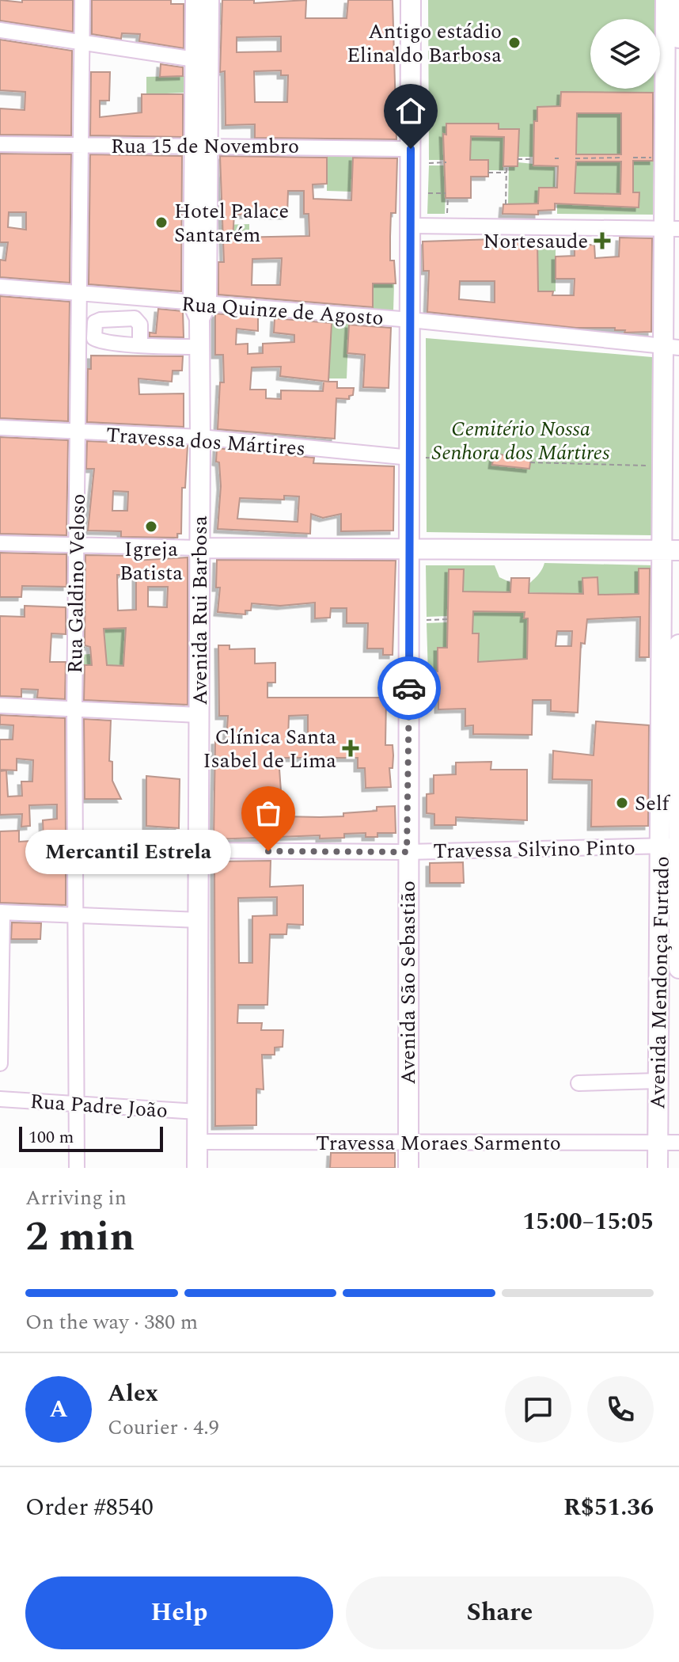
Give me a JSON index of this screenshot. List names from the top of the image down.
{
  "streets": {
    "main road": ["Avenida Rui Barbosa", "Avenida São Sebastião", "Avenida Mendonça Furtado"],
    "street": [
      "Rua 15 de Novembro",
      "Rua Quinze de Agosto",
      "Travessa dos Mártires",
      "Rua Galdino Veloso",
      "Travessa Silvino Pinto",
      "Rua Padre João",
      "Travessa Moraes Sarmento"
    ]
  },
  "crossings": [
    ["Rua 15 de Novembro", "Rua Galdino Veloso"],
    ["Rua 15 de Novembro", "Avenida Rui Barbosa"],
    ["Rua 15 de Novembro", "Avenida São Sebastião"],
    ["Rua Quinze de Agosto", "Rua Galdino Veloso"],
    ["Rua Quinze de Agosto", "Avenida Rui Barbosa"],
    ["Rua Quinze de Agosto", "Avenida São Sebastião"],
    ["Rua Quinze de Agosto", "Avenida Mendonça Furtado"],
    ["Travessa dos Mártires", "Rua Galdino Veloso"],
    ["Travessa dos Mártires", "Avenida Rui Barbosa"],
    ["Travessa dos Mártires", "Avenida São Sebastião"],
    ["Rua Galdino Veloso", "Rua Padre João"],
    ["Avenida Rui Barbosa", "Travessa Silvino Pinto"],
    ["Avenida Rui Barbosa", "Rua Padre João"],
    ["Avenida Rui Barbosa", "Travessa Moraes Sarmento"],
    ["Travessa Silvino Pinto", "Avenida São Sebastião"],
    ["Travessa Silvino Pinto", "Avenida Mendonça Furtado"],
    ["Avenida São Sebastião", "Travessa Moraes Sarmento"],
    ["Avenida Mendonça Furtado", "Travessa Moraes Sarmento"]
  ],
  "parks": ["Cemitério Nossa Senhora dos Mártires"],
  "places": {
    "other": [
      "Antigo estádio Elinaldo Barbosa",
      "Hotel Palace Santarém",
      "Igreja Batista",
      "Self",
      "Mercantil Estrela"
    ],
    "health": ["Nortesaude", "Clínica Santa Isabel de Lima"]
  },
  "scale_bar": "100 m",
  "page": {
    "bubble": "Mercantil Estrela",
    "scale": "100 m",
    "heading": ["2 min", "Arriving in", "15:00–15:05"],
    "panel": [
      "Alex",
      "Courier · 4.9",
      "Order #8540",
      "R$51.36"
    ],
    "bar": "On the way · 380 m",
    "round": "A",
    "buttons": ["Help", "Share"]
  }
}
